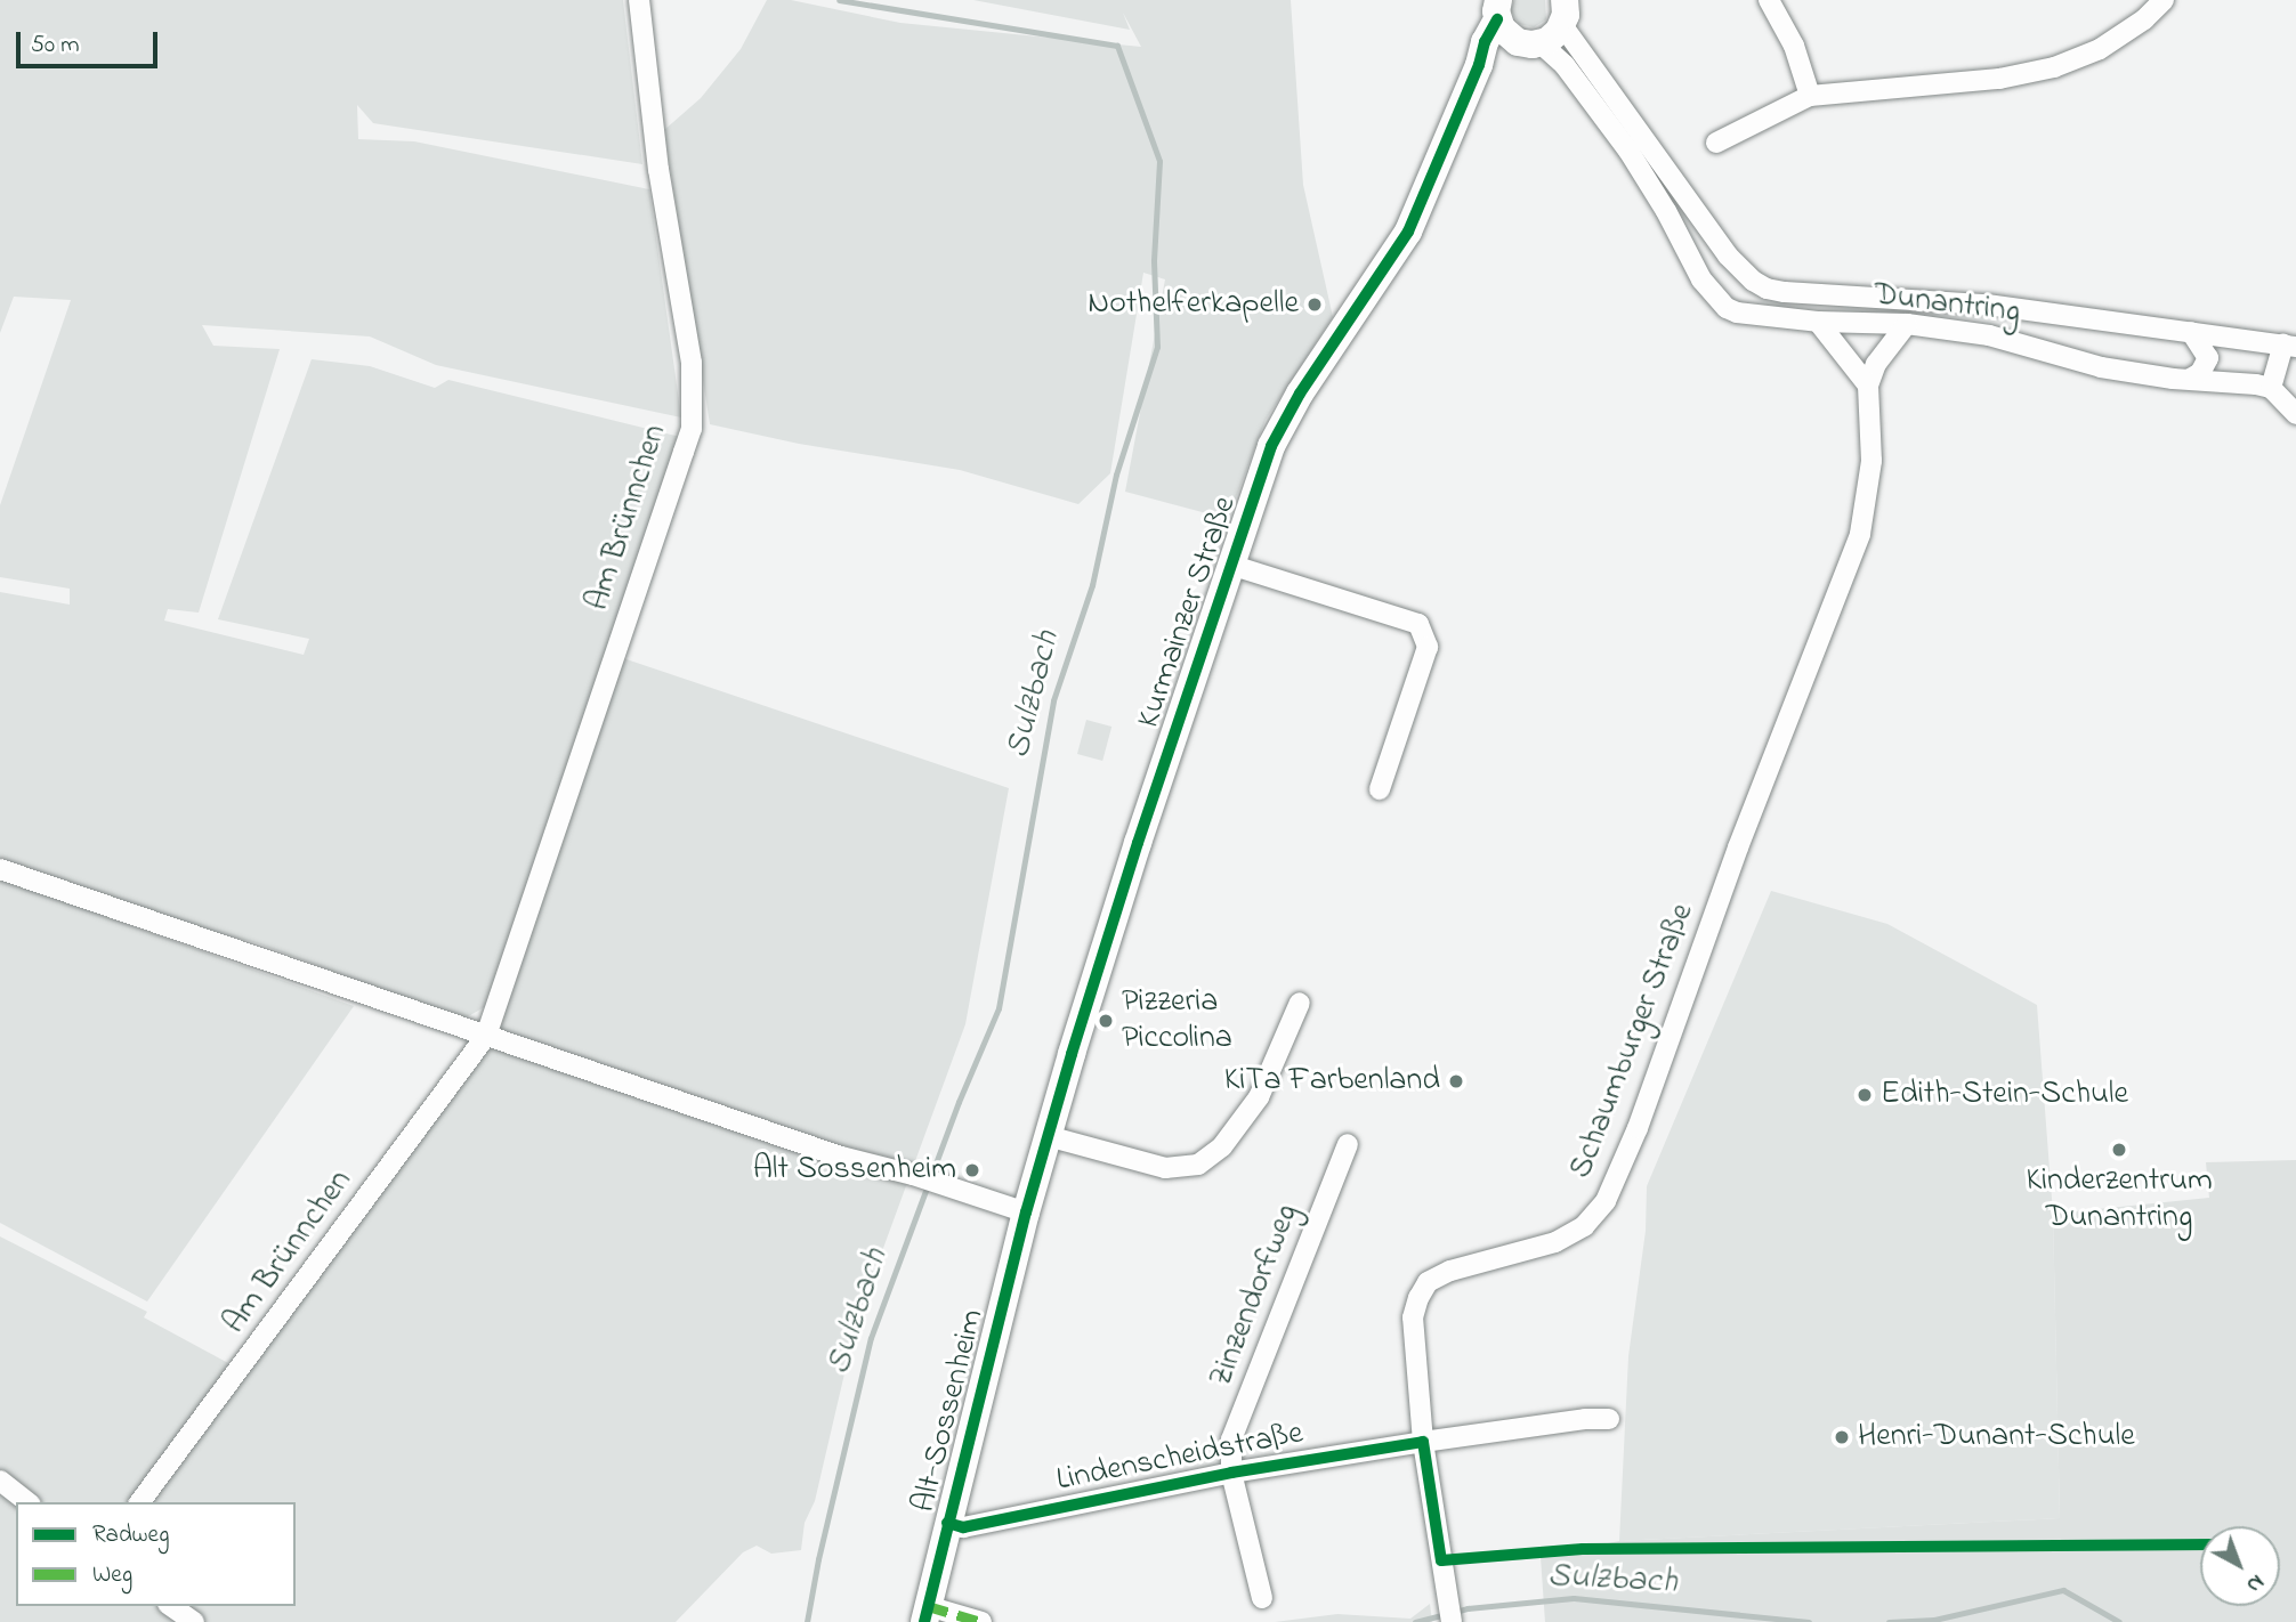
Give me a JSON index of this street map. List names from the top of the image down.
{
  "streets": {
    "main road": ["Kurmainzer Straße", "Alt-Sossenheim"],
    "street": [
      "Dunantring",
      "Am Brünnchen",
      "Schaumburger Straße",
      "Zinzendorfweg",
      "Lindenscheidstraße"
    ]
  },
  "crossings": [
    ["Kurmainzer Straße", "Alt-Sossenheim"],
    ["Schaumburger Straße", "Lindenscheidstraße"],
    ["Zinzendorfweg", "Lindenscheidstraße"],
    ["Alt-Sossenheim", "Lindenscheidstraße"]
  ],
  "water": ["Sulzbach"],
  "places": [
    "Nothelferkapelle",
    "Pizzeria Piccolina",
    "KiTa Farbenland",
    "Edith-Stein-Schule",
    "Kinderzentrum Dunantring",
    "Alt Sossenheim",
    "Henri-Dunant-Schule"
  ],
  "legend": ["Radweg", "Weg"],
  "scale_bar": "50 m",
  "north": "bottom right"
}
